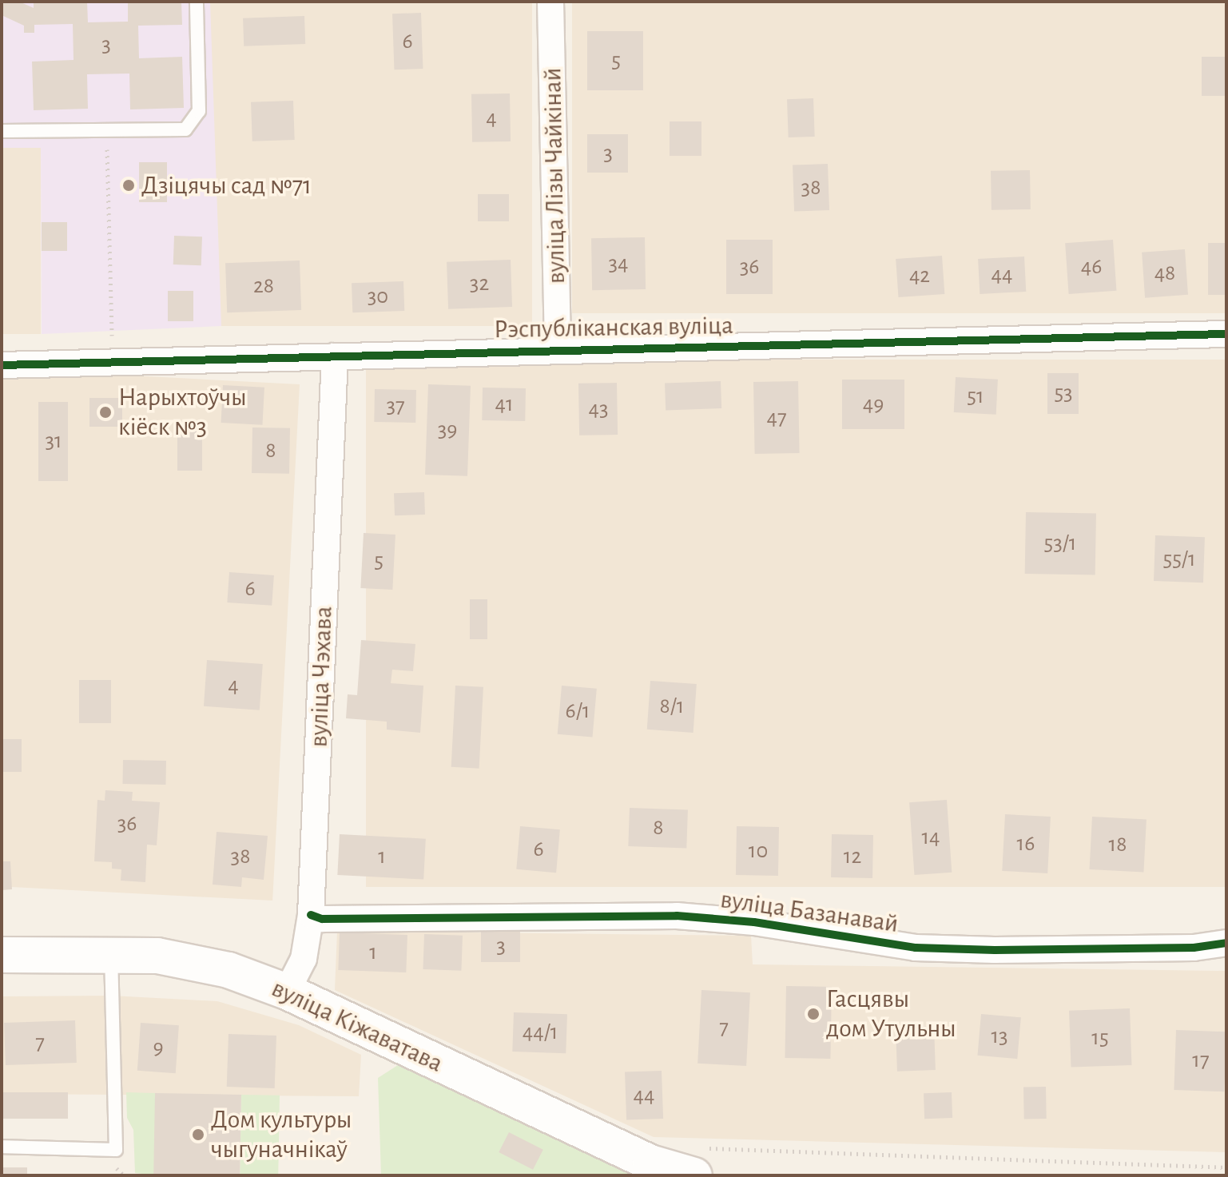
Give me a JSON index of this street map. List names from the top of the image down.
{
  "streets": {
    "main road": ["вуліца Кіжаватава"],
    "street": [
      "вуліца Лізы Чайкінай",
      "Рэспубліканская вуліца",
      "вуліца Чэхава",
      "вуліца Базанавай"
    ]
  },
  "crossings": [
    ["вуліца Лізы Чайкінай", "Рэспубліканская вуліца"],
    ["Рэспубліканская вуліца", "вуліца Чэхава"],
    ["вуліца Чэхава", "вуліца Базанавай"],
    ["вуліца Чэхава", "вуліца Кіжаватава"]
  ],
  "places": [
    "Дзіцячы сад №71",
    "Нарыхтоўчы кіёск №3",
    "Гасцявы дом Утульны",
    "Дом культуры чыгуначнікаў"
  ],
  "house_numbers": [
    "6",
    "3",
    "5",
    "4",
    "3",
    "38",
    "34",
    "36",
    "46",
    "48",
    "44",
    "42",
    "32",
    "28",
    "30",
    "53",
    "51",
    "41",
    "49",
    "37",
    "43",
    "47",
    "39",
    "31",
    "8",
    "53/1",
    "55/1",
    "5",
    "6",
    "4",
    "8/1",
    "6/1",
    "36",
    "8",
    "14",
    "16",
    "18",
    "6",
    "10",
    "38",
    "1",
    "12",
    "3",
    "1",
    "7",
    "44/1",
    "13",
    "15",
    "7",
    "9",
    "17",
    "44"
  ]
}
